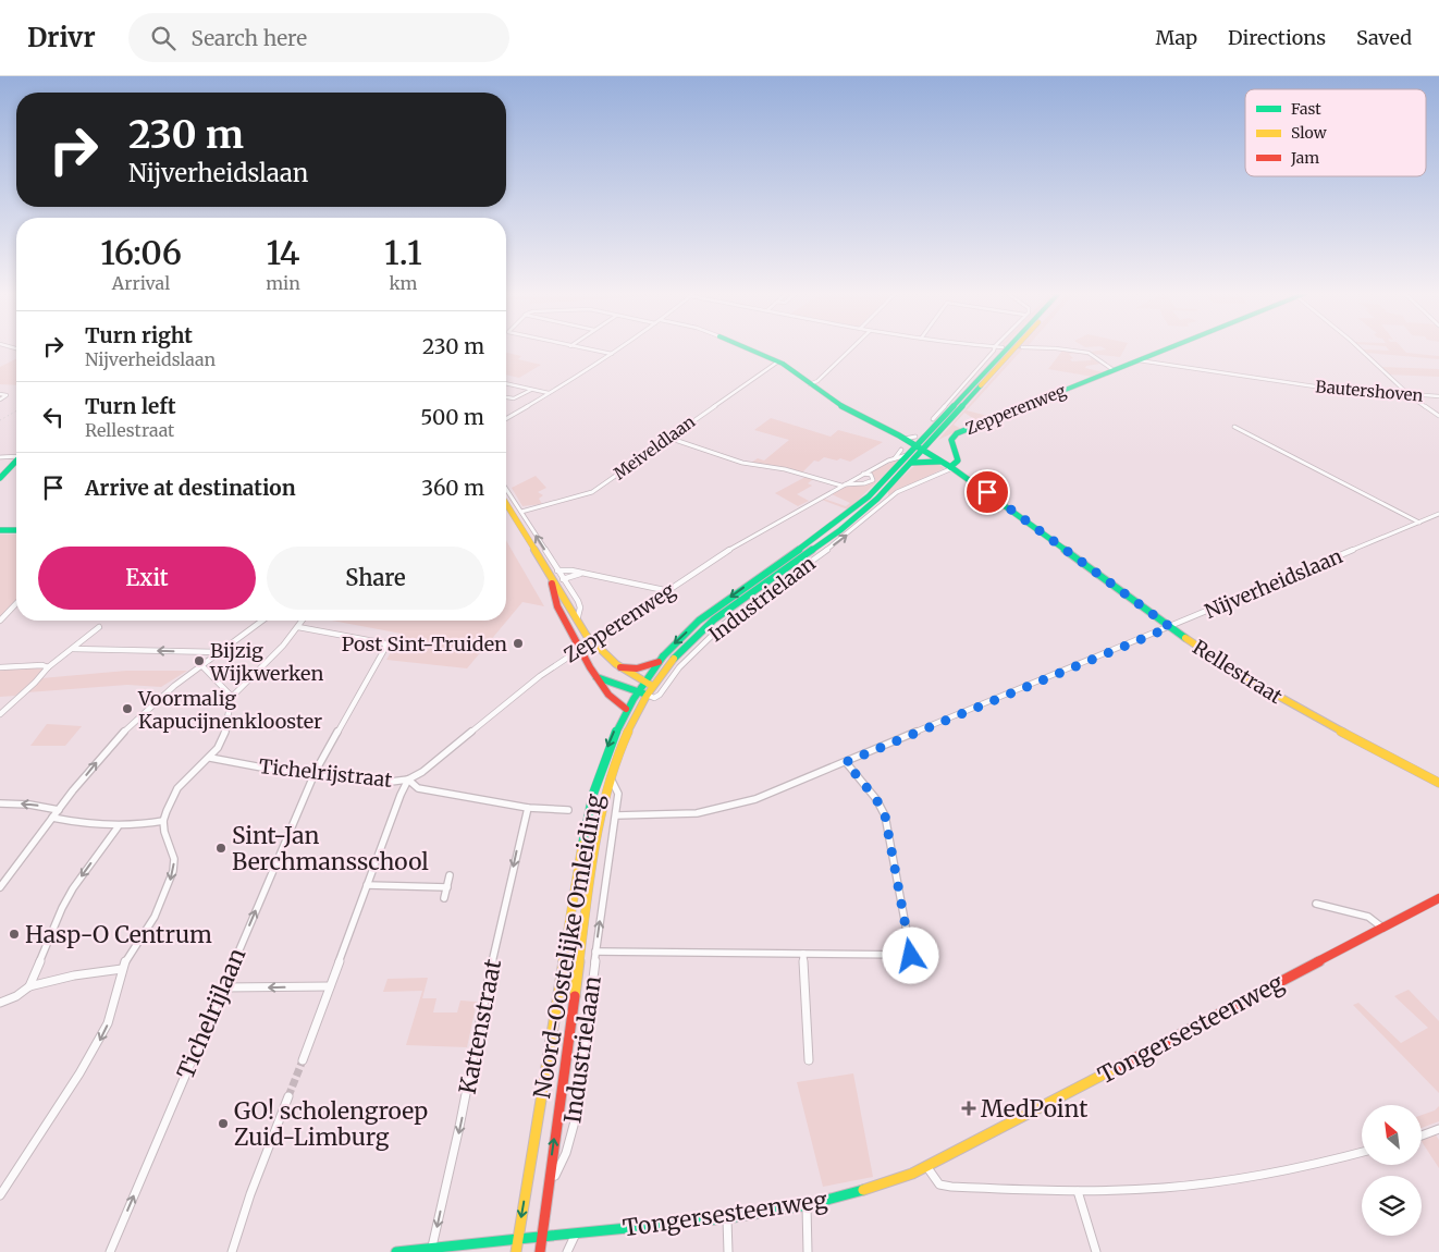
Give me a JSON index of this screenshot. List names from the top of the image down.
{
  "streets": {
    "main road": [
      "Zepperenweg",
      "Rellestraat",
      "Noord-Oostelijke Omleiding",
      "Tongersesteenweg"
    ],
    "street": [
      "Bautershoven",
      "Meiveldlaan",
      "Nijverheidslaan",
      "Industrielaan",
      "Tichelrijstraat",
      "Tichelrijlaan",
      "Kattenstraat"
    ]
  },
  "crossings": [
    ["Bautershoven", "Zepperenweg"],
    ["Zepperenweg", "Industrielaan"],
    ["Zepperenweg", "Rellestraat"],
    ["Zepperenweg", "Tichelrijstraat"],
    ["Zepperenweg", "Noord-Oostelijke Omleiding"],
    ["Meiveldlaan", "Rellestraat"],
    ["Nijverheidslaan", "Industrielaan"],
    ["Nijverheidslaan", "Rellestraat"],
    ["Industrielaan", "Rellestraat"],
    ["Industrielaan", "Noord-Oostelijke Omleiding"],
    ["Rellestraat", "Noord-Oostelijke Omleiding"],
    ["Tichelrijstraat", "Tichelrijlaan"],
    ["Tichelrijstraat", "Kattenstraat"],
    ["Noord-Oostelijke Omleiding", "Tongersesteenweg"],
    ["Kattenstraat", "Tongersesteenweg"]
  ],
  "one_way": ["Industrielaan", "Tichelrijlaan", "Kattenstraat"],
  "places": {
    "other": [
      "Post Sint-Truiden",
      "Bijzig Wijkwerken",
      "Voormalig Kapucijnenklooster",
      "Sint-Jan Berchmansschool",
      "Hasp-O Centrum",
      "GO! scholengroep Zuid-Limburg"
    ],
    "health": ["MedPoint"]
  },
  "legend": ["Fast", "Slow", "Jam"],
  "north": "top left",
  "page": {
    "header": "Drivr",
    "search": "Search here",
    "nav": ["Map", "Directions", "Saved"],
    "turn": ["230 m", "Nijverheidslaan"],
    "eta": [
      "16:06",
      "Arrival",
      "14",
      "min",
      "1.1",
      "km"
    ],
    "list": [
      {
        "name": "Turn right",
        "note": "Nijverheidslaan",
        "value": "230 m"
      },
      {
        "name": "Turn left",
        "note": "Rellestraat",
        "value": "500 m"
      },
      {
        "name": "Arrive at destination",
        "value": "360 m"
      }
    ],
    "buttons": ["Exit", "Share"]
  }
}
